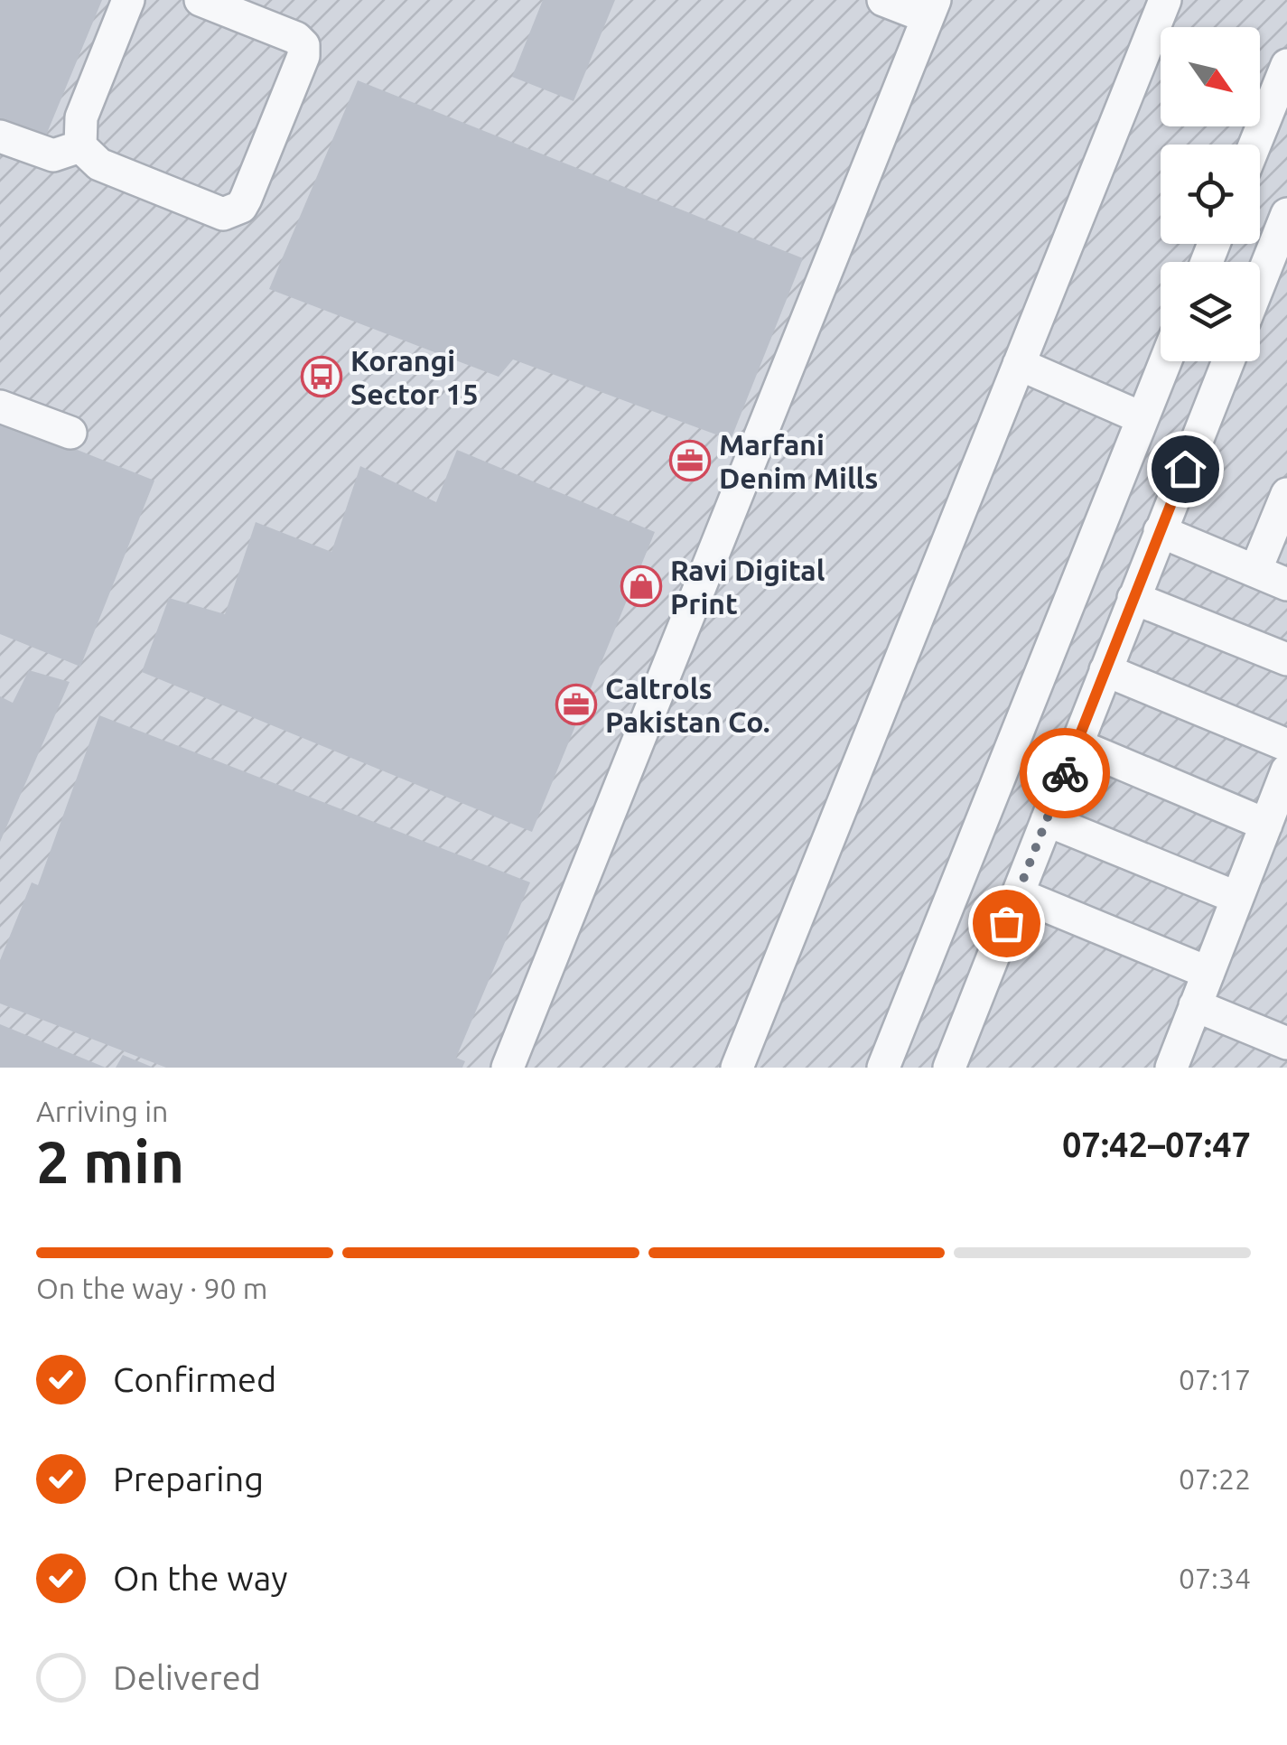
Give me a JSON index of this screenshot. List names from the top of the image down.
{
  "places": {
    "bus stop": ["Korangi Sector 15"],
    "office": ["Marfani Denim Mills", "Caltrols Pakistan Co."],
    "shop": ["Ravi Digital Print"]
  },
  "north": "bottom right",
  "page": {
    "heading": ["2 min", "Arriving in", "07:42–07:47"],
    "bar": "On the way · 90 m",
    "list": [
      ["Confirmed", "07:17"],
      ["Preparing", "07:22"],
      ["On the way", "07:34"],
      "Delivered"
    ]
  }
}
